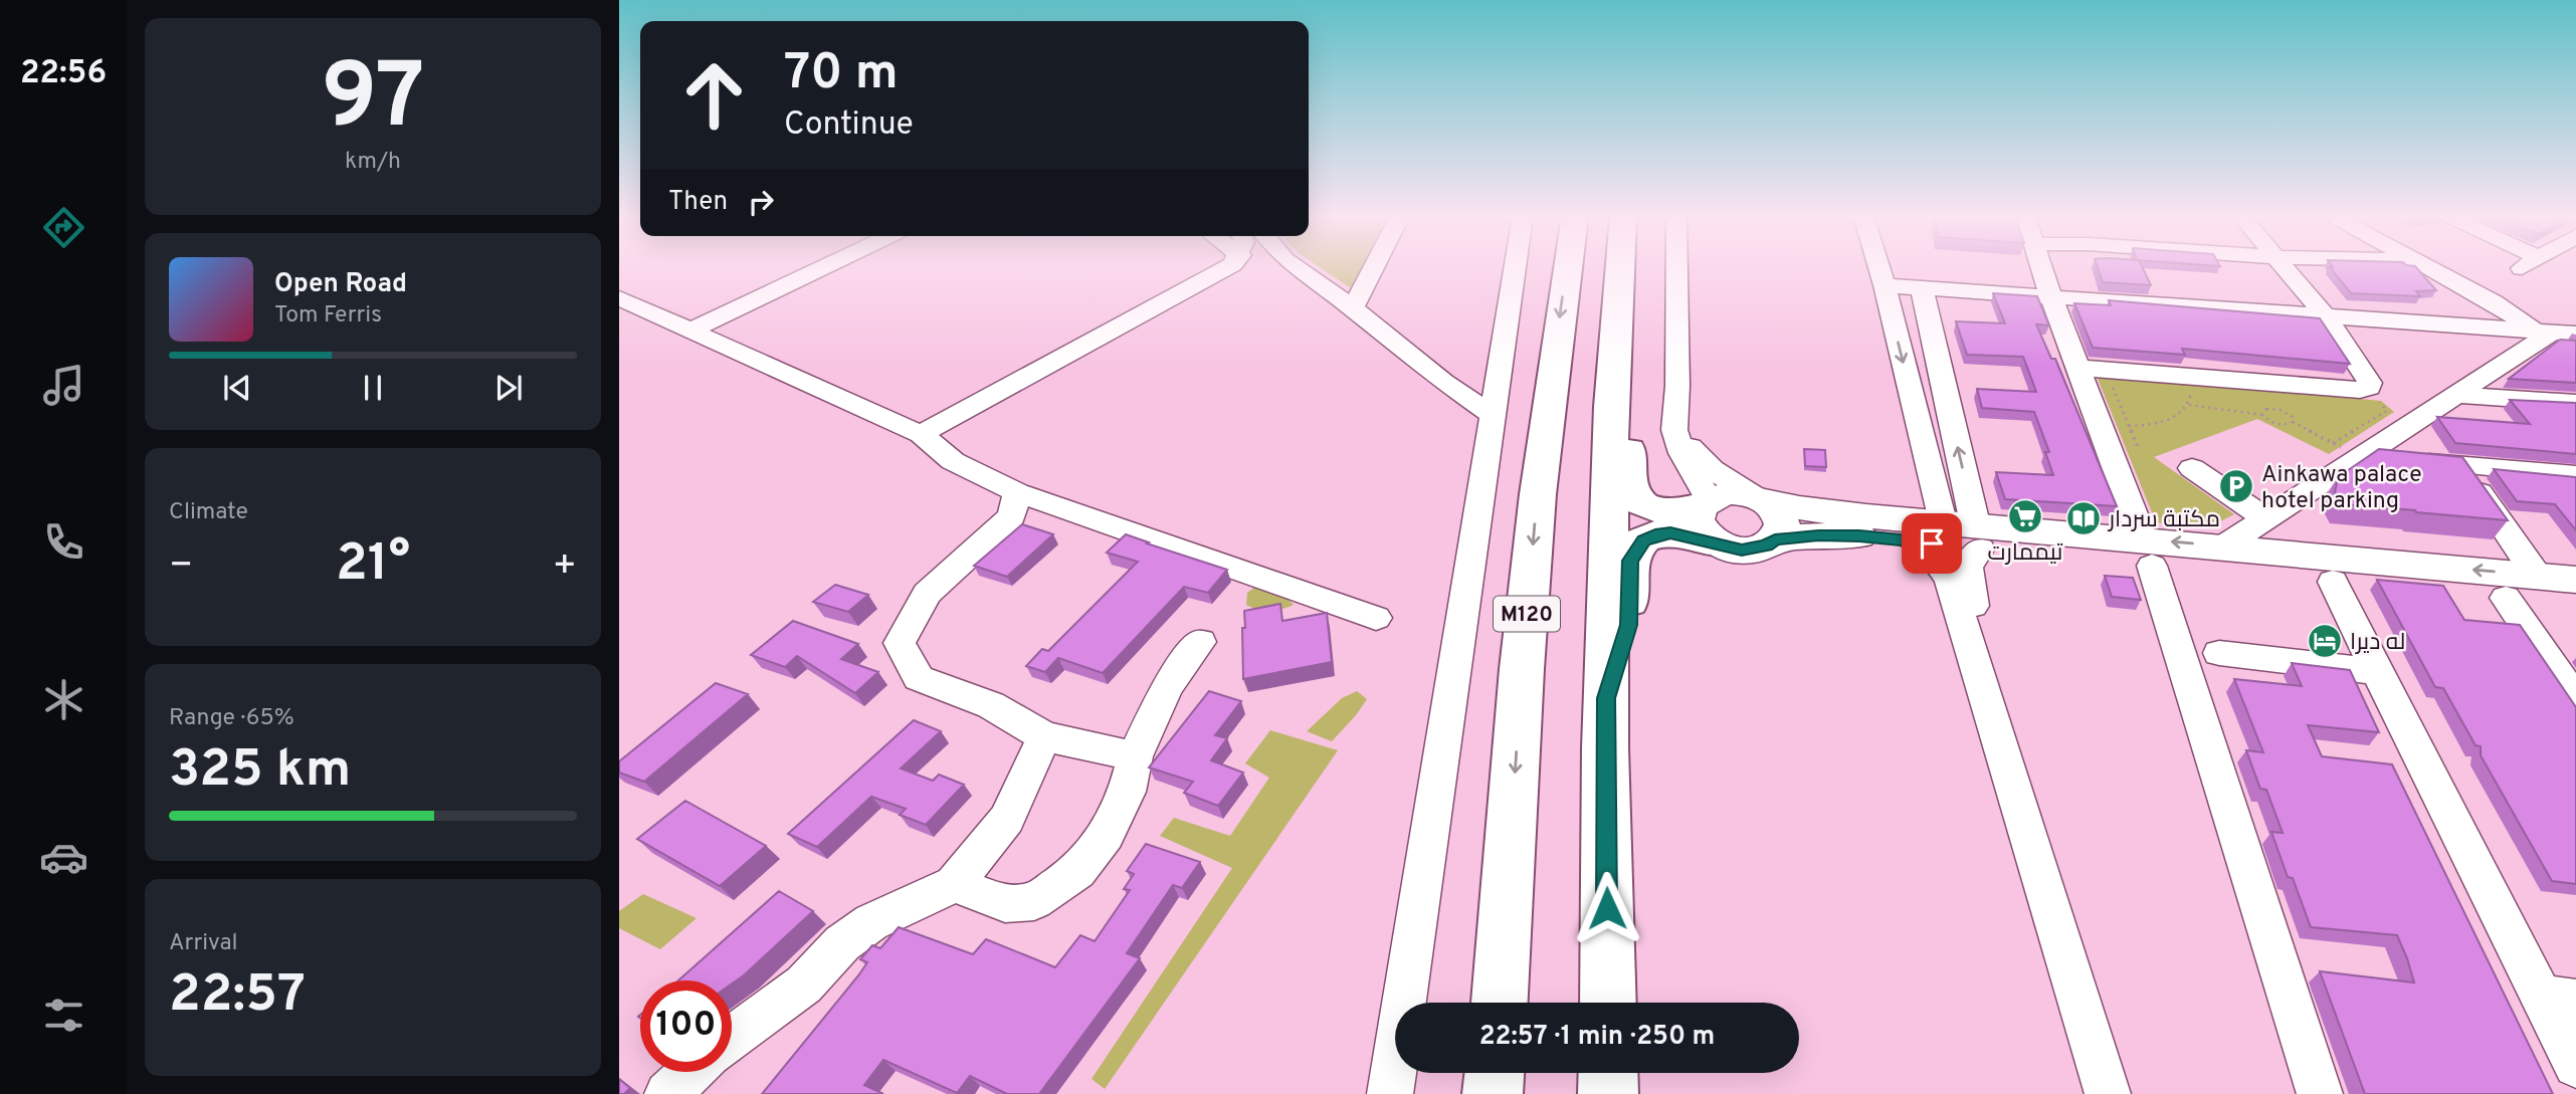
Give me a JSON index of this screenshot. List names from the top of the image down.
{
  "streets": {
    "highway": ["M120"]
  },
  "places": {
    "parking": ["Ainkawa palace hotel parking"],
    "supermarket": ["تیممارت"],
    "library": ["مكتبة سردار"],
    "hotel": ["له ديرا"]
  },
  "page": {
    "tabs": "22:56",
    "tile": [
      ["97", "km/h"],
      "Climate",
      ["Range · 65%", "325 km"],
      ["Arrival", "22:57"]
    ],
    "turn": ["70 m", "Continue"],
    "then": "Then",
    "song": ["Open Road", "Tom Ferris"],
    "heat": ["−", "21°", "+"],
    "limit": "100",
    "trip": "22:57 · 1 min · 250 m"
  }
}
